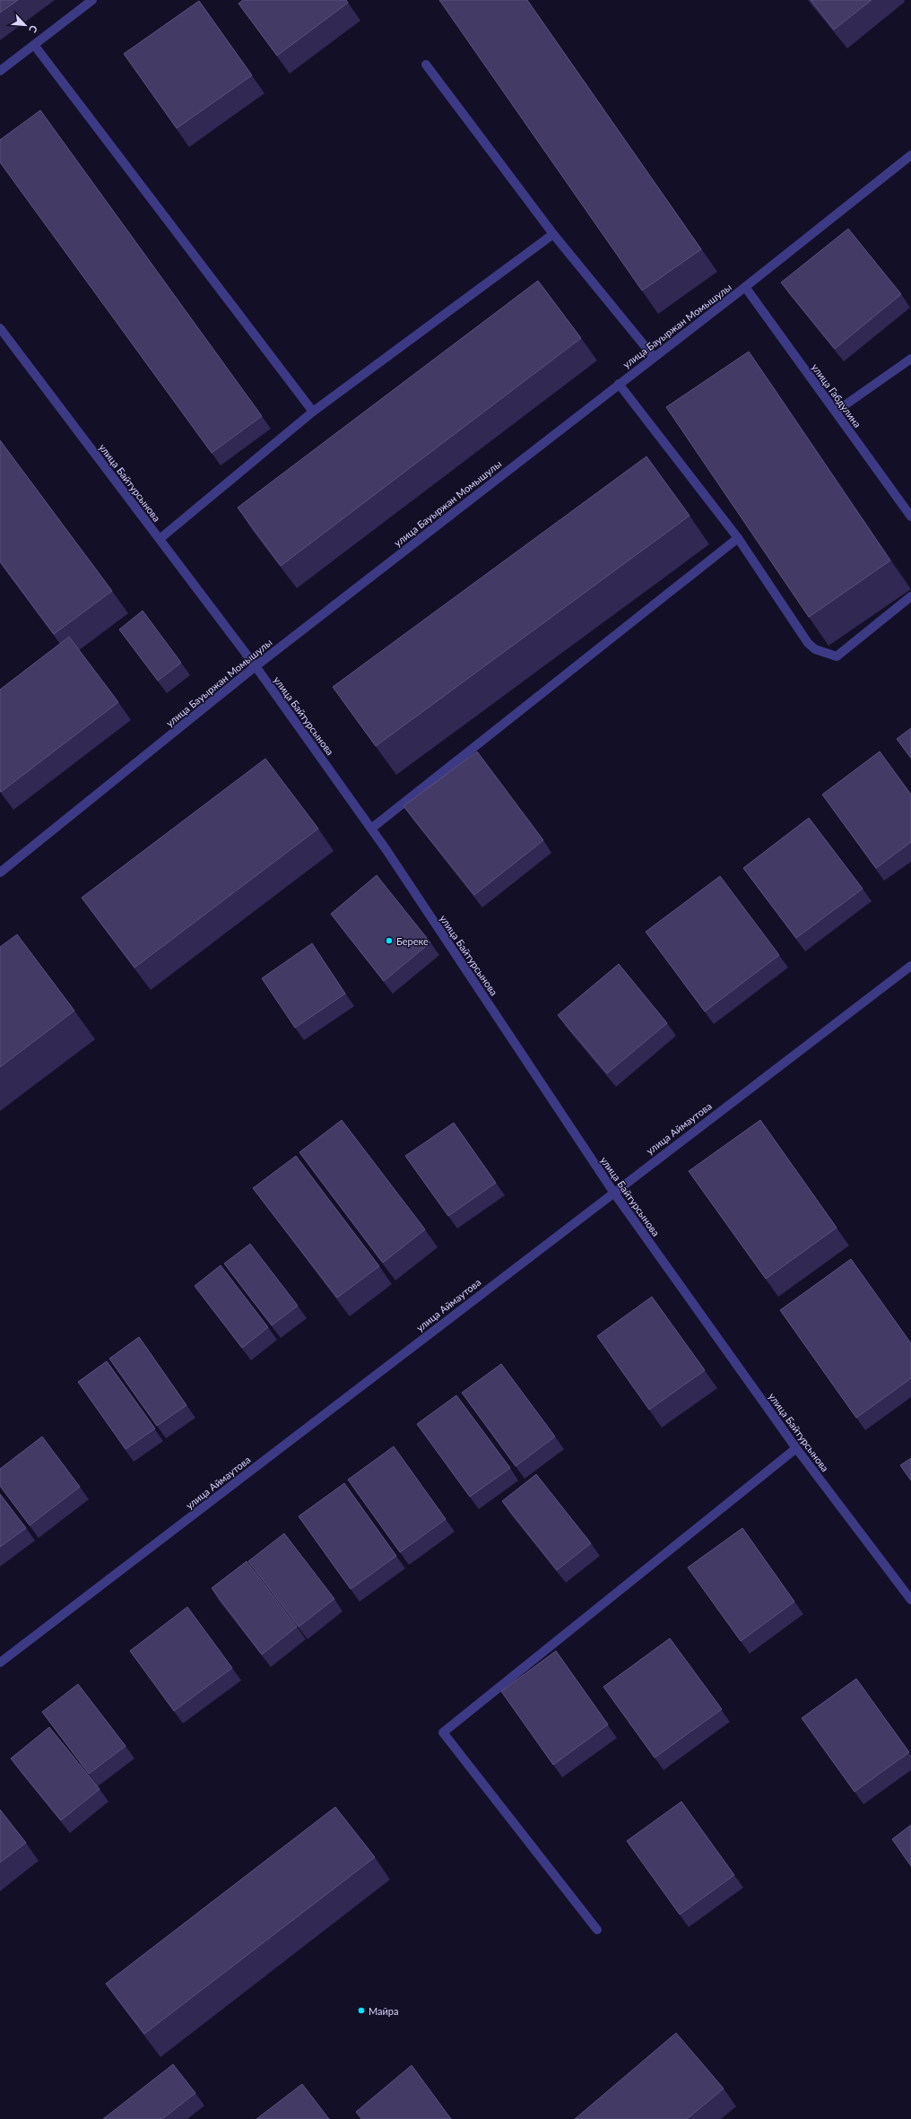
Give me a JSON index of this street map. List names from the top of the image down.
{
  "streets": {
    "street": [
      "улица Бауыржан Момышулы",
      "улица Габдулина",
      "улица Байтурсынова",
      "улица Аймаутова"
    ]
  },
  "crossings": [
    ["улица Бауыржан Момышулы", "улица Габдулина"],
    ["улица Бауыржан Момышулы", "улица Байтурсынова"],
    ["улица Байтурсынова", "улица Аймаутова"]
  ],
  "places": ["Береке", "Майра"],
  "north": "bottom right"
}
